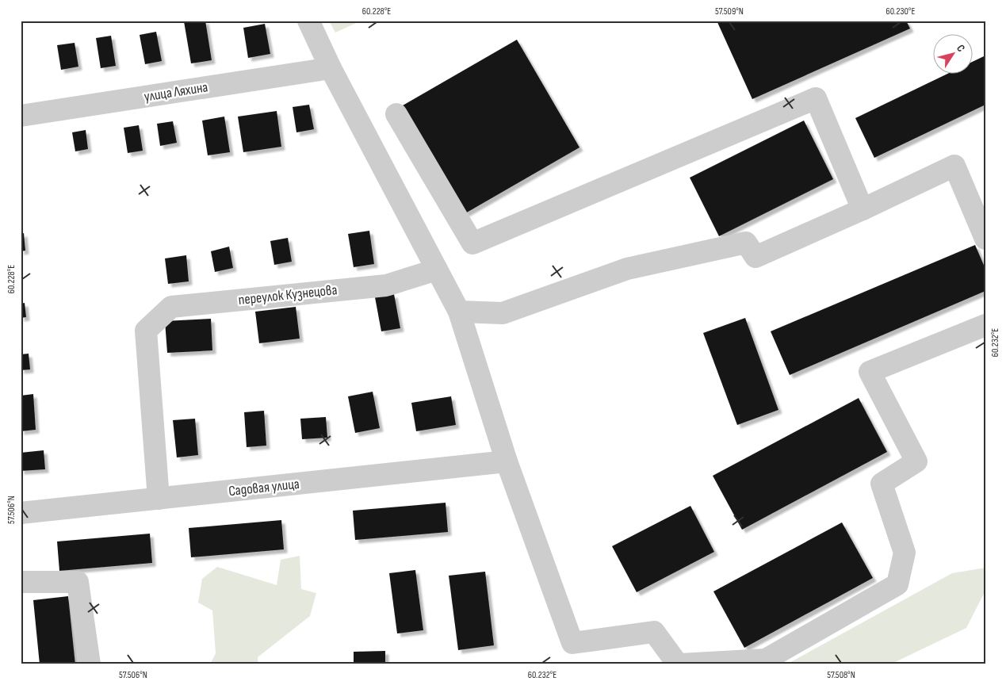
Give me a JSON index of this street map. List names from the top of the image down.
{
  "streets": {
    "street": ["улица Ляхина", "переулок Кузнецова", "Садовая улица"]
  },
  "crossings": [
    ["переулок Кузнецова", "Садовая улица"]
  ],
  "north": "top right",
  "coordinates": [
    "60.228°E",
    "57.509°N",
    "60.230°E",
    "60.232°E",
    "57.506°N",
    "57.508°N"
  ]
}
